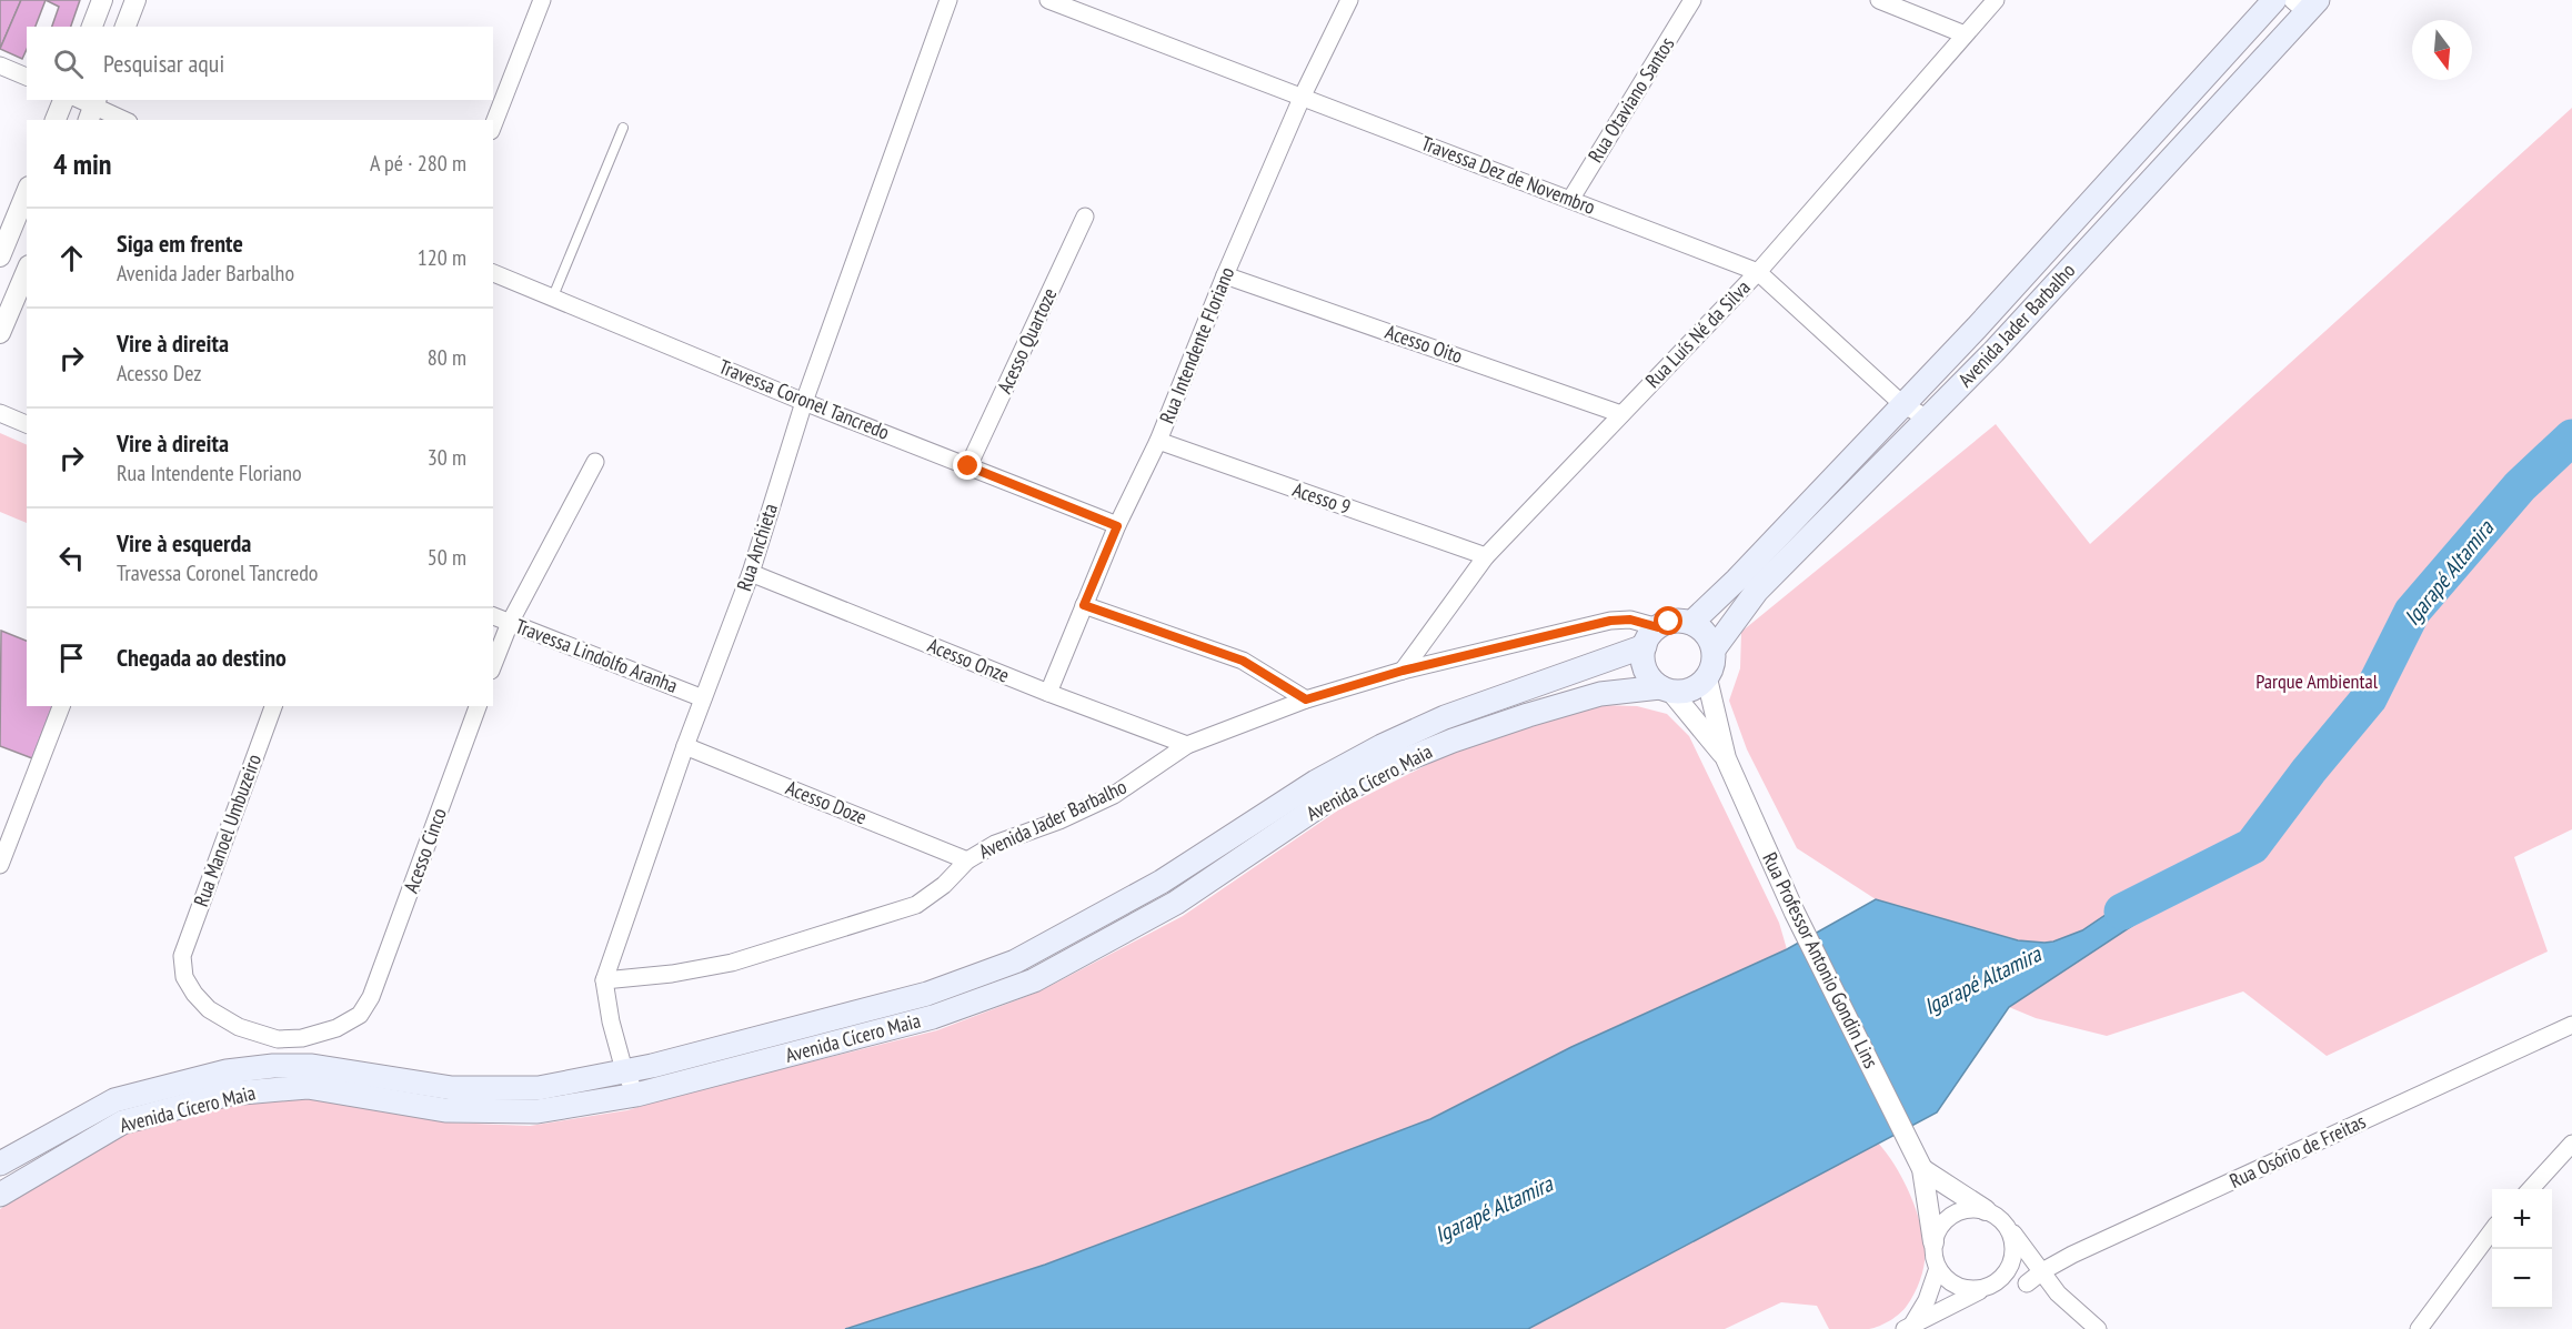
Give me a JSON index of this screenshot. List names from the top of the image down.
{
  "streets": {
    "main road": ["Avenida Jader Barbalho", "Avenida Cícero Maia"],
    "street": [
      "Rua Otaviano Santos",
      "Travessa Dez de Novembro",
      "Rua Luís Né da Silva",
      "Acesso Quartoze",
      "Acesso Oito",
      "Rua Intendente Floriano",
      "Travessa Coronel Tancredo",
      "Acesso 9",
      "Rua Anchieta",
      "Travessa Lindolfo Aranha",
      "Acesso Onze",
      "Acesso Doze",
      "Rua Manoel Umbuzeiro",
      "Acesso Cinco",
      "Rua Professor Antonio Gondin Lins",
      "Rua Osório de Freitas"
    ]
  },
  "crossings": [
    ["Rua Otaviano Santos", "Travessa Dez de Novembro"],
    ["Travessa Dez de Novembro", "Avenida Jader Barbalho"],
    ["Travessa Dez de Novembro", "Rua Luís Né da Silva"],
    ["Travessa Dez de Novembro", "Rua Intendente Floriano"],
    ["Avenida Jader Barbalho", "Rua Luís Né da Silva"],
    ["Avenida Jader Barbalho", "Rua Anchieta"],
    ["Avenida Jader Barbalho", "Acesso Onze"],
    ["Avenida Jader Barbalho", "Avenida Cícero Maia"],
    ["Avenida Jader Barbalho", "Acesso Doze"],
    ["Avenida Jader Barbalho", "Rua Professor Antonio Gondin Lins"],
    ["Rua Luís Né da Silva", "Acesso Oito"],
    ["Rua Luís Né da Silva", "Acesso 9"],
    ["Acesso Quartoze", "Travessa Coronel Tancredo"],
    ["Acesso Oito", "Rua Intendente Floriano"],
    ["Rua Intendente Floriano", "Travessa Coronel Tancredo"],
    ["Rua Intendente Floriano", "Acesso 9"],
    ["Rua Intendente Floriano", "Acesso Onze"],
    ["Travessa Coronel Tancredo", "Rua Anchieta"],
    ["Rua Anchieta", "Travessa Lindolfo Aranha"],
    ["Rua Anchieta", "Acesso Onze"],
    ["Rua Anchieta", "Avenida Cícero Maia"],
    ["Rua Anchieta", "Acesso Doze"],
    ["Avenida Cícero Maia", "Rua Professor Antonio Gondin Lins"],
    ["Rua Manoel Umbuzeiro", "Acesso Cinco"]
  ],
  "water": ["Igarapé Altamira"],
  "parks": ["Parque Ambiental"],
  "north": "bottom",
  "page": {
    "search": "Pesquisar aqui",
    "heading": ["4 min", "A pé · 280 m"],
    "list": [
      ["Siga em frente", "Avenida Jader Barbalho", "120 m"],
      ["Vire à direita", "Acesso Dez", "80 m"],
      ["Vire à direita", "Rua Intendente Floriano", "30 m"],
      ["Vire à esquerda", "Travessa Coronel Tancredo", "50 m"],
      "Chegada ao destino"
    ],
    "map_buttons": ["+", "−"]
  }
}
